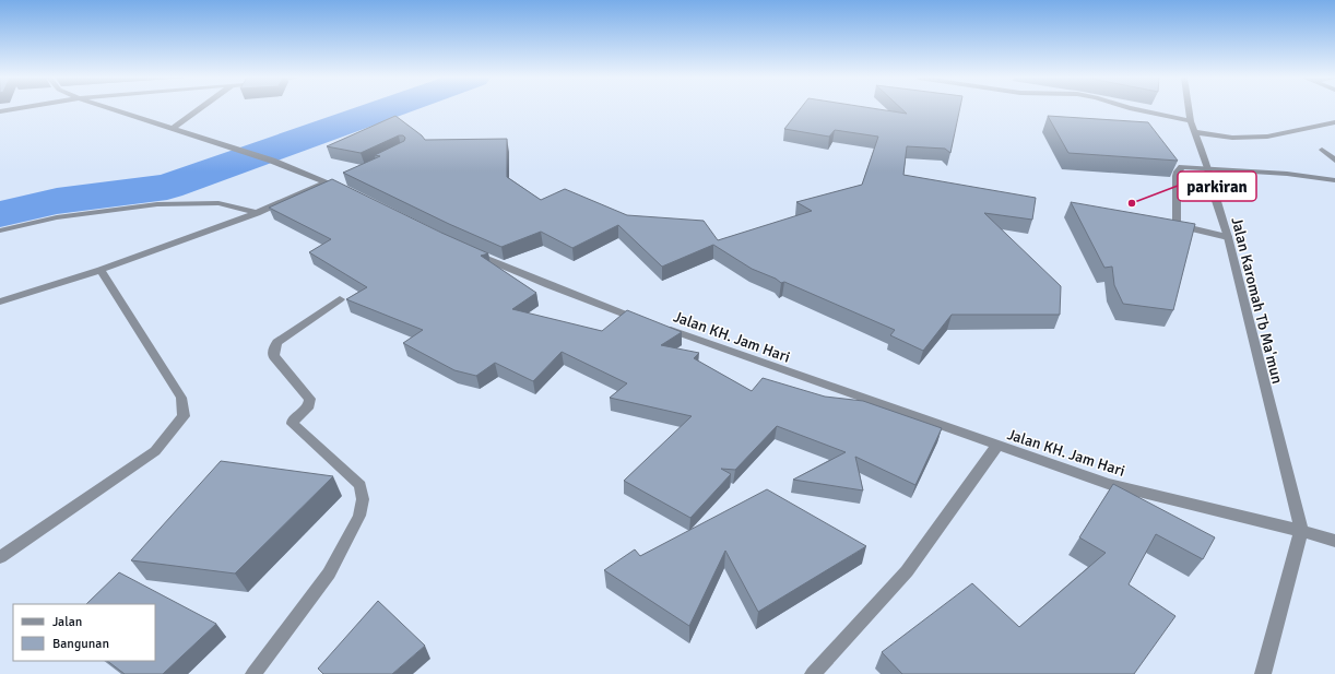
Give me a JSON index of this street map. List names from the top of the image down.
{
  "streets": {
    "street": ["Jalan Karomah Tb Ma'mun", "Jalan KH. Jam Hari"]
  },
  "crossings": [
    ["Jalan Karomah Tb Ma'mun", "Jalan KH. Jam Hari"]
  ],
  "places": ["parkiran"],
  "legend": ["Jalan", "Bangunan"]
}
